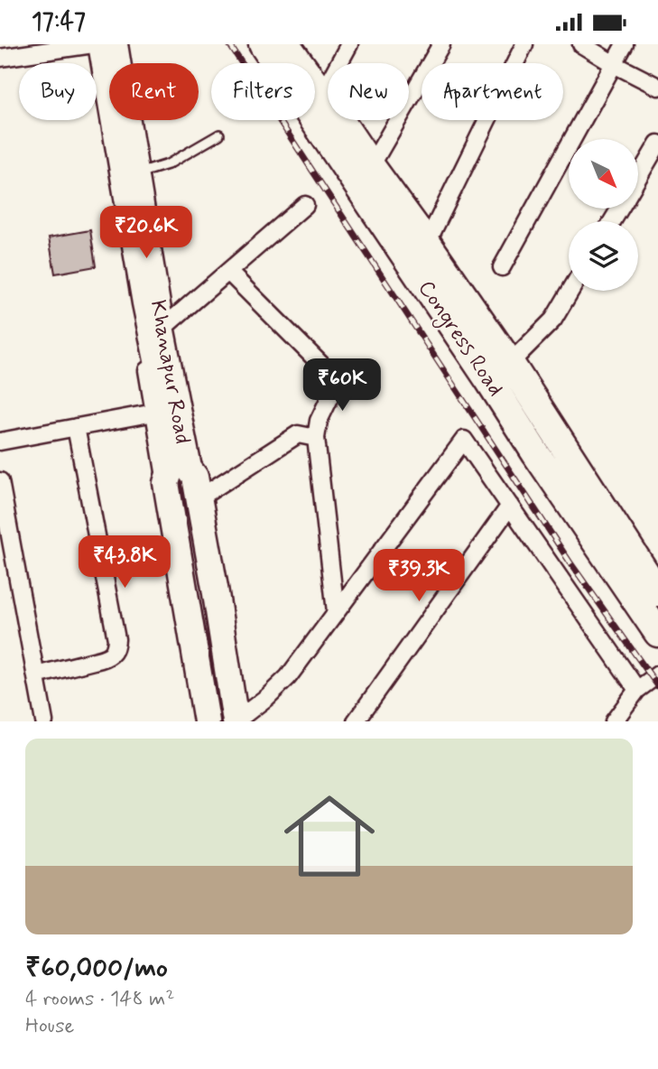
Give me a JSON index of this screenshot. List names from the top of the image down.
{
  "streets": {
    "highway": ["Congress Road"],
    "street": ["Khanapur Road"]
  },
  "north": "bottom right",
  "page": {
    "status": "17:47",
    "chip": [
      "Buy",
      "Rent",
      "Filters",
      "New",
      "Apartment"
    ],
    "price": [
      "₹20.6K",
      "₹60K",
      "₹43.8K",
      "₹39.3K"
    ],
    "list": [
      {
        "name": "₹60,000/mo",
        "note": "4 rooms · 148 m² · House"
      }
    ]
  }
}
